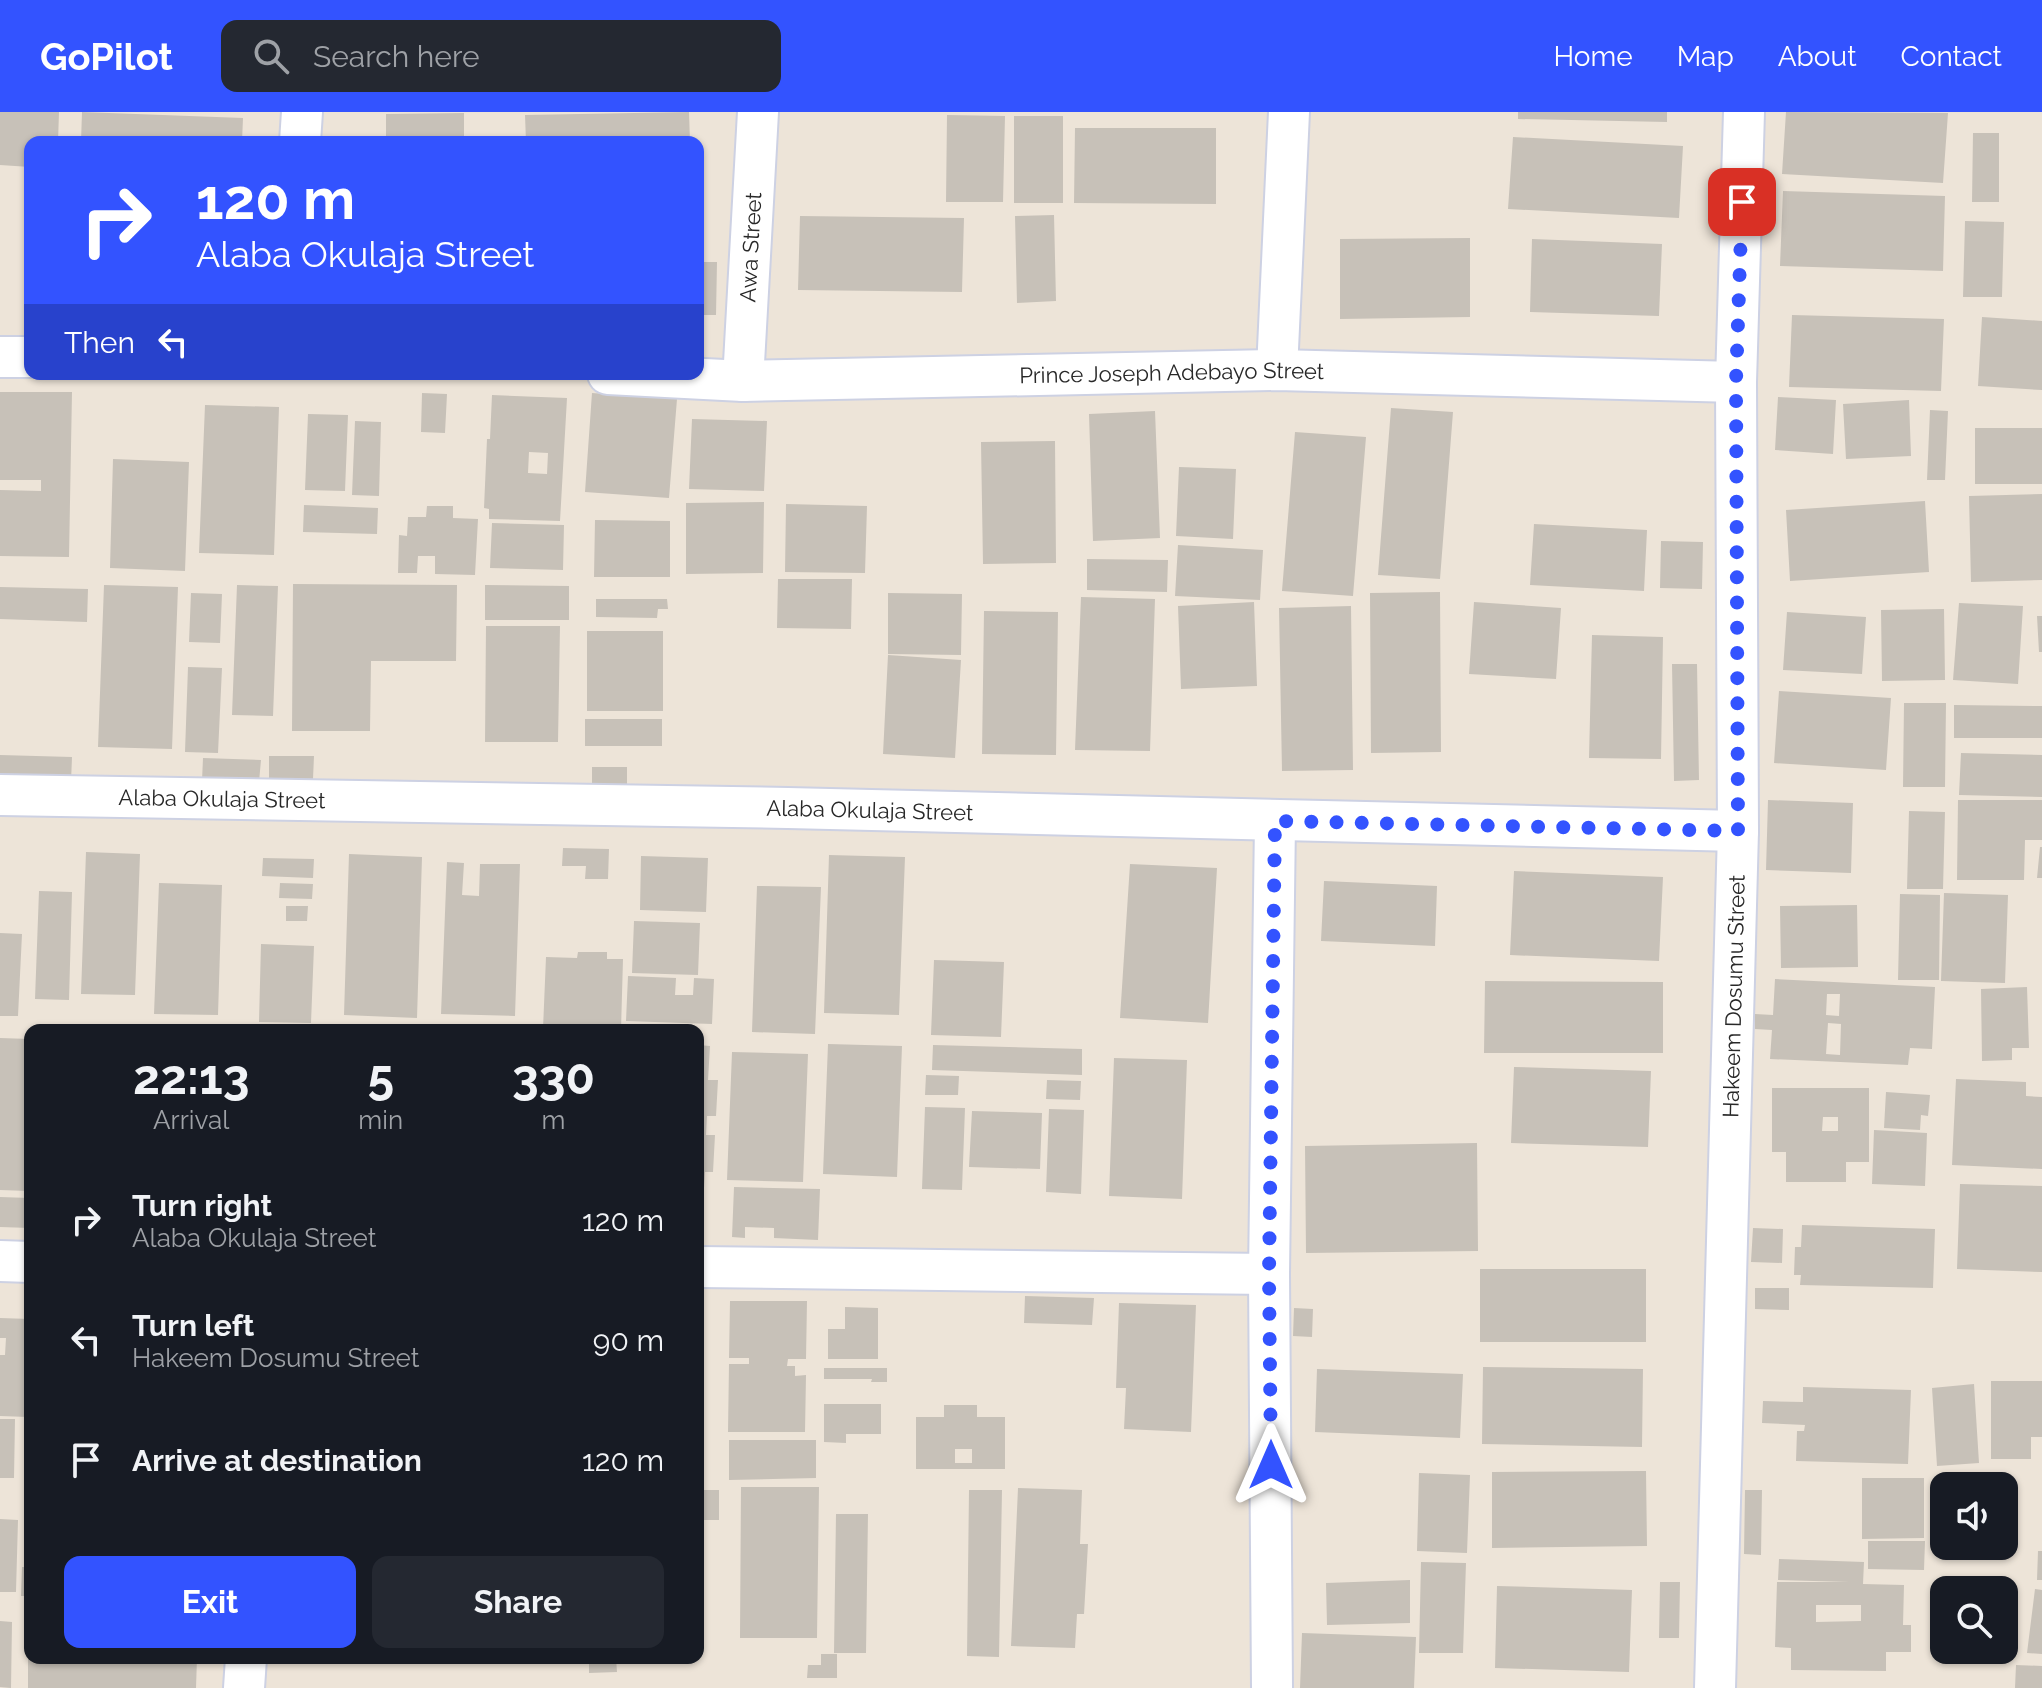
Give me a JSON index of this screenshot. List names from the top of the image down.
{
  "streets": {
    "street": [
      "Awa Street",
      "Prince Joseph Adebayo Street",
      "Alaba Okulaja Street",
      "Hakeem Dosumu Street"
    ]
  },
  "crossings": [
    ["Awa Street", "Prince Joseph Adebayo Street"],
    ["Prince Joseph Adebayo Street", "Hakeem Dosumu Street"],
    ["Alaba Okulaja Street", "Hakeem Dosumu Street"]
  ],
  "page": {
    "header": "GoPilot",
    "search": "Search here",
    "nav": [
      "Home",
      "Map",
      "About",
      "Contact"
    ],
    "turn": ["120 m", "Alaba Okulaja Street"],
    "then": "Then",
    "eta": [
      "22:13",
      "Arrival",
      "5",
      "min",
      "330",
      "m"
    ],
    "list": [
      {
        "name": "Turn right",
        "note": "Alaba Okulaja Street",
        "value": "120 m"
      },
      {
        "name": "Turn left",
        "note": "Hakeem Dosumu Street",
        "value": "90 m"
      },
      {
        "name": "Arrive at destination",
        "value": "120 m"
      }
    ],
    "buttons": ["Exit", "Share"]
  }
}
